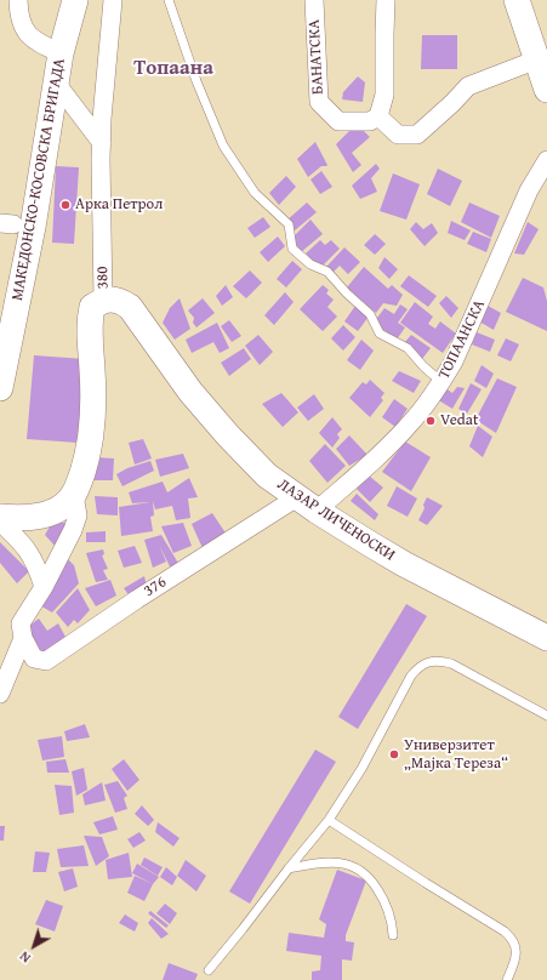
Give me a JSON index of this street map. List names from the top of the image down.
{
  "streets": {
    "street": [
      "БАНАТСКА",
      "МАКЕДОНСКО-КОСОВСКА БРИГАДА",
      "380",
      "ТОПААНСКА",
      "ЛАЗАР ЛИЧЕНОСКИ",
      "376"
    ]
  },
  "crossings": [
    ["380", "ЛАЗАР ЛИЧЕНОСКИ"],
    ["ТОПААНСКА", "ЛАЗАР ЛИЧЕНОСКИ"],
    ["ТОПААНСКА", "376"],
    ["ЛАЗАР ЛИЧЕНОСКИ", "376"]
  ],
  "districts": ["Топаана"],
  "places": ["Арка Петрол", "Vedat", "Универзитет „Мајка Тереза“"],
  "north": "bottom left"
}
